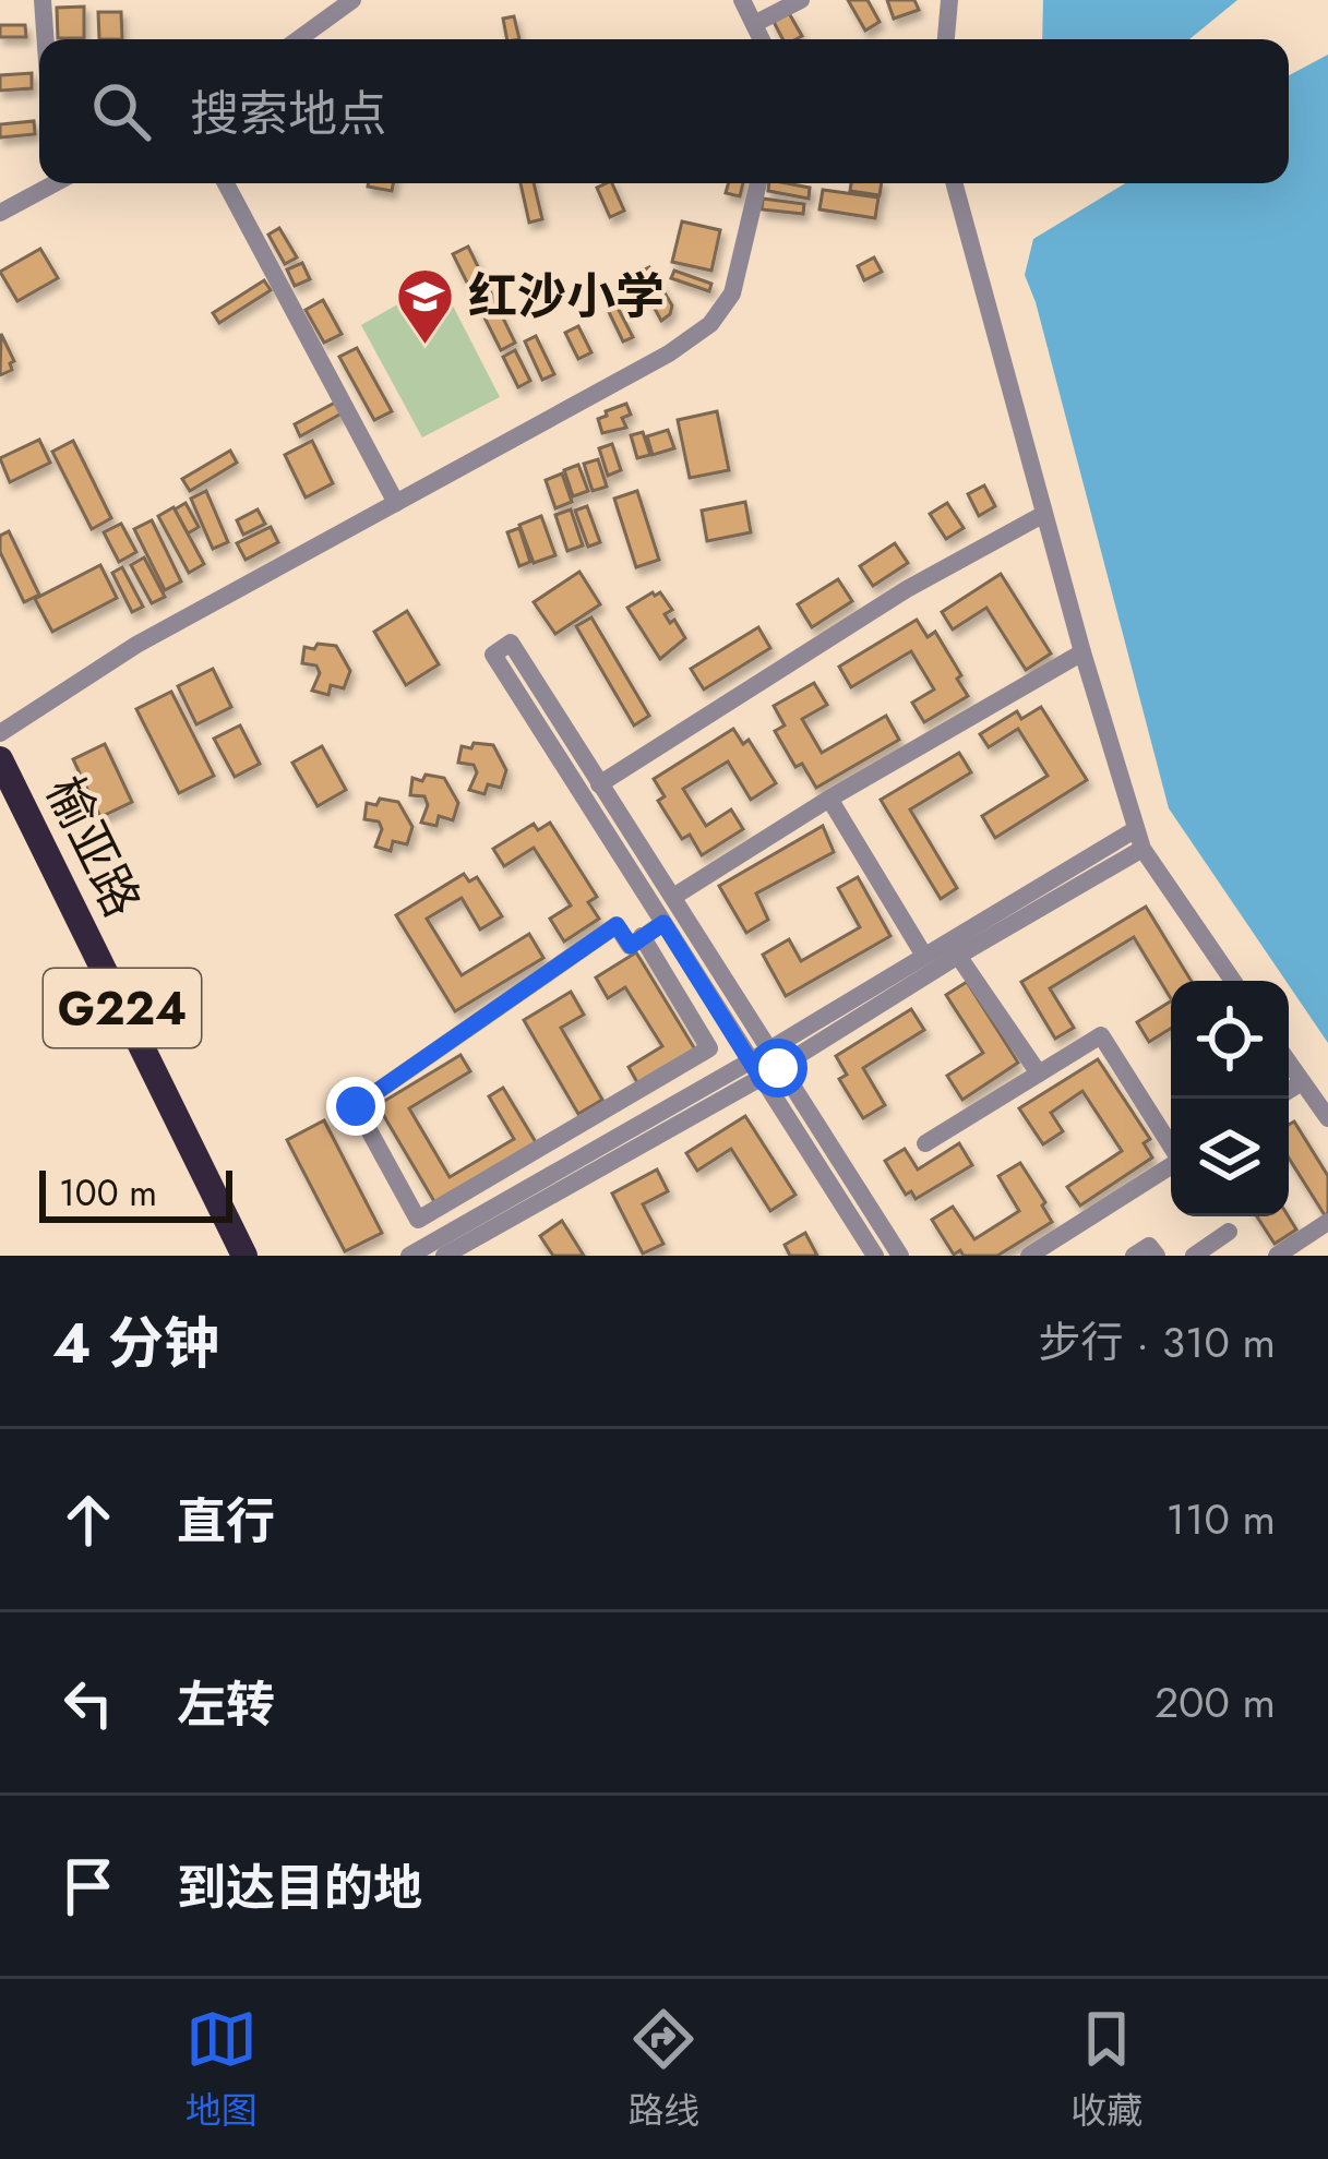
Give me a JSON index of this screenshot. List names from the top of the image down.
{
  "streets": {
    "highway": ["榆亚路", "G224"]
  },
  "places": {
    "school or university": ["红沙小学"]
  },
  "scale_bar": "100 m",
  "page": {
    "search": "搜索地点",
    "scale": "100 m",
    "heading": ["4 分钟", "步行 · 310 m"],
    "list": [
      ["直行", "110 m"],
      ["左转", "200 m"],
      "到达目的地"
    ],
    "nav": ["地图", "路线", "收藏"]
  }
}
